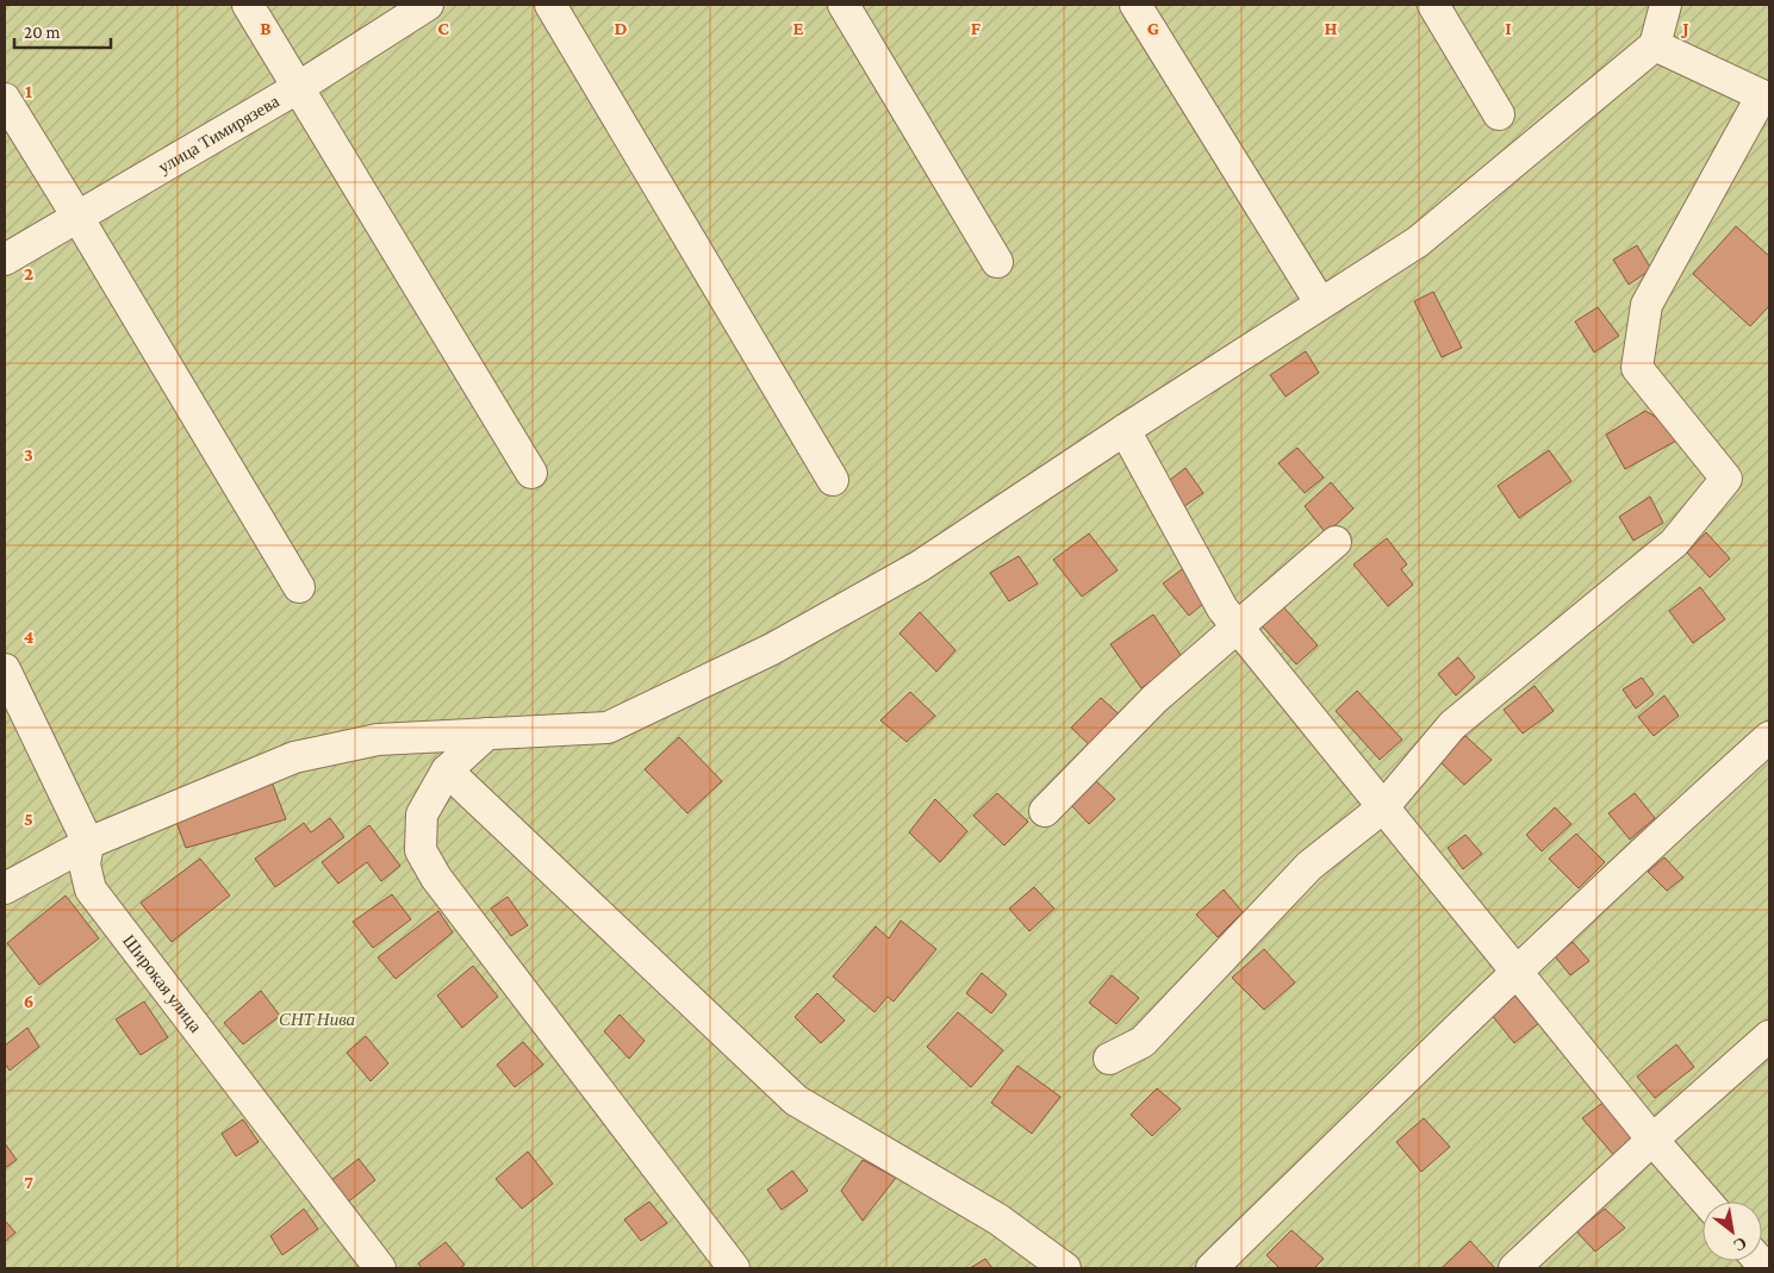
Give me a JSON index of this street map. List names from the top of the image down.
{
  "streets": {
    "street": ["улица Тимирязева", "Широкая улица"]
  },
  "parks": ["СНТ Нива"],
  "scale_bar": "20 m",
  "north": "bottom right",
  "grid": {
    "columns": [
      "B",
      "C",
      "D",
      "E",
      "F",
      "G",
      "H",
      "I",
      "J"
    ],
    "rows": [
      "1",
      "2",
      "3",
      "4",
      "5",
      "6",
      "7"
    ]
  }
}
